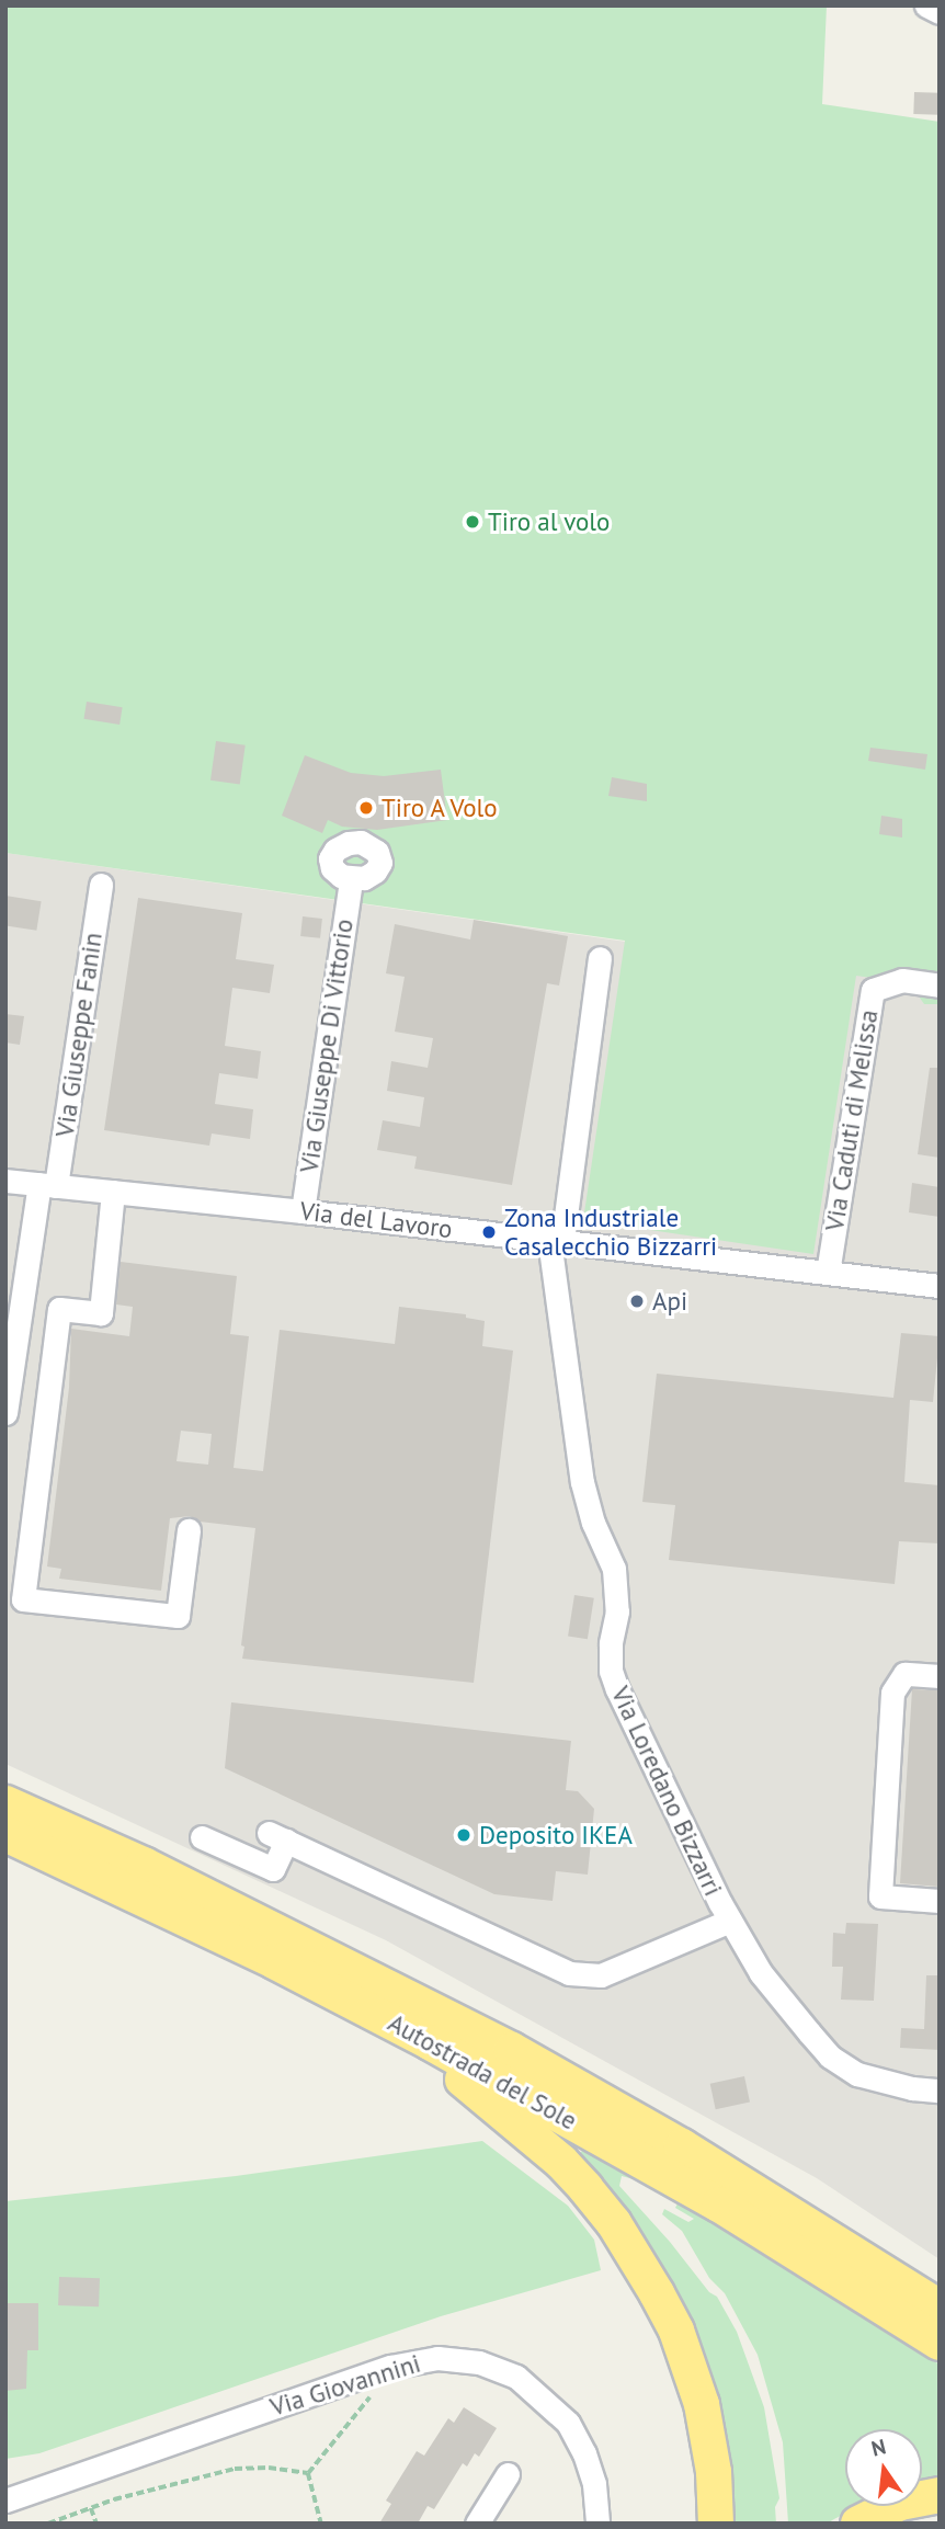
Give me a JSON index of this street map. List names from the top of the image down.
{
  "streets": {
    "highway": ["Autostrada del Sole"],
    "street": [
      "Via Giuseppe Fanin",
      "Via Giuseppe Di Vittorio",
      "Via Caduti di Melissa",
      "Via del Lavoro",
      "Via Loredano Bizzarri",
      "Via Giovannini"
    ]
  },
  "crossings": [
    ["Via Giuseppe Fanin", "Via del Lavoro"],
    ["Via Giuseppe Di Vittorio", "Via del Lavoro"],
    ["Via Caduti di Melissa", "Via del Lavoro"],
    ["Via del Lavoro", "Via Loredano Bizzarri"]
  ],
  "places": [
    "Tiro al volo",
    "Tiro A Volo",
    "Zona Industriale Casalecchio Bizzarri",
    "Api",
    "Deposito IKEA"
  ],
  "north": "top"
}
